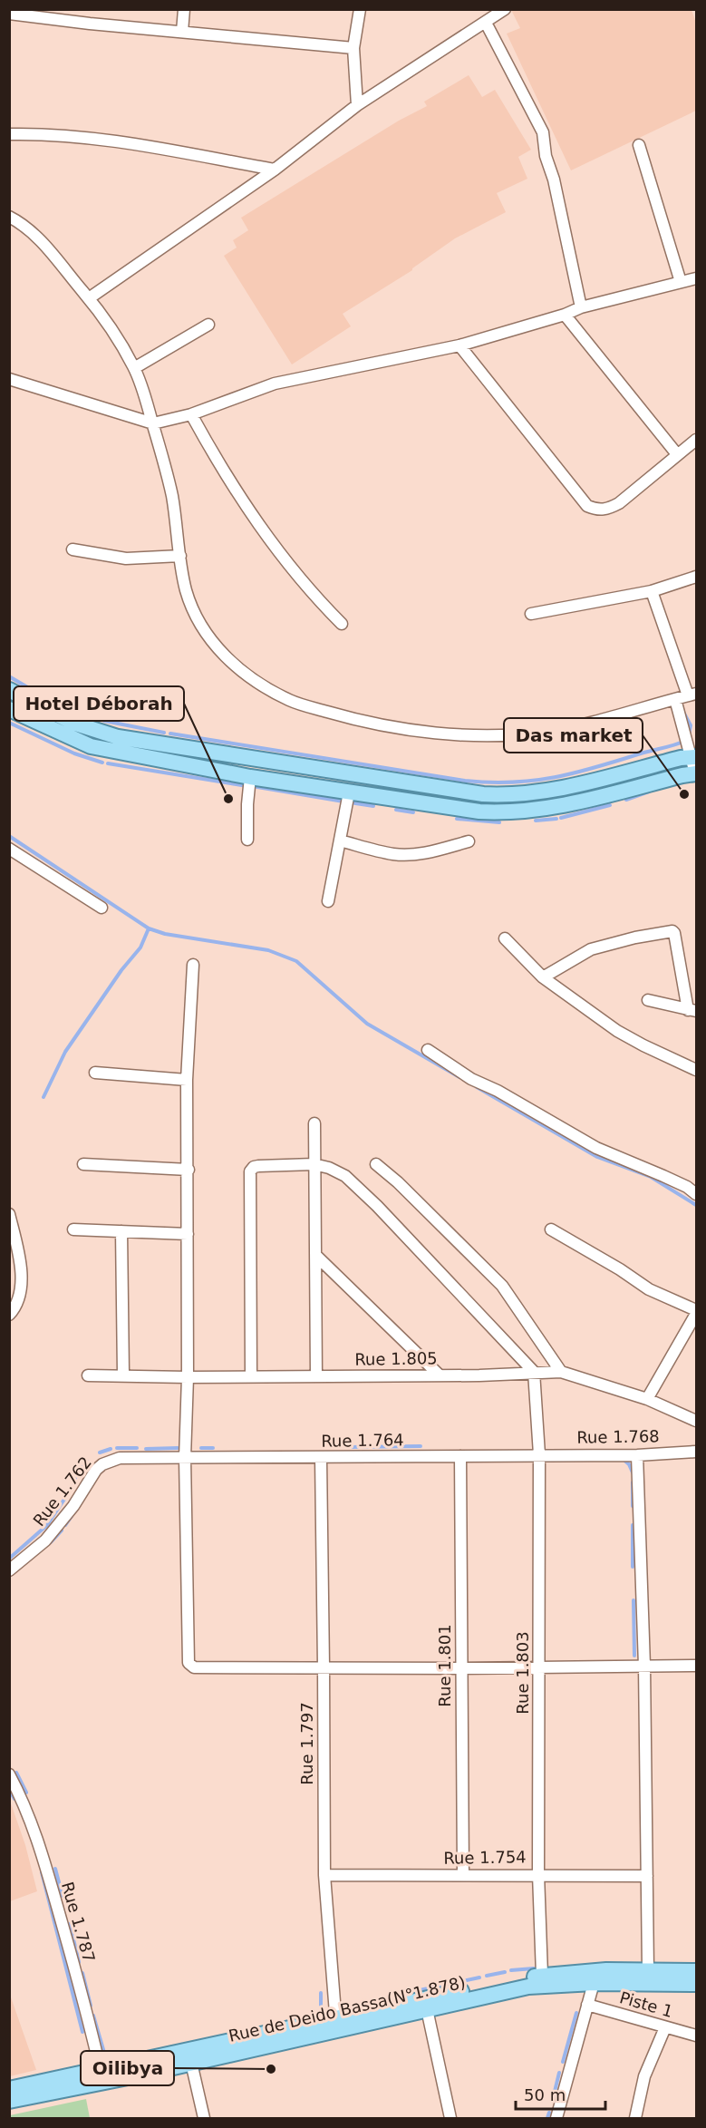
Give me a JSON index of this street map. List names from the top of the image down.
{
  "streets": {
    "main road": ["Rue de Deido Bassa(N°1.878)"],
    "street": [
      "Rue 1.805",
      "Rue 1.768",
      "Rue 1.764",
      "Rue 1.762",
      "Rue 1.801",
      "Rue 1.803",
      "Rue 1.797",
      "Rue 1.754",
      "Rue 1.787",
      "Piste 1"
    ]
  },
  "crossings": [
    ["Rue 1.805", "Rue 1.803"],
    ["Rue 1.768", "Rue 1.764"],
    ["Rue 1.768", "Rue 1.803"],
    ["Rue 1.764", "Rue 1.762"],
    ["Rue 1.764", "Rue 1.801"],
    ["Rue 1.764", "Rue 1.803"],
    ["Rue 1.764", "Rue 1.797"],
    ["Rue 1.801", "Rue 1.754"],
    ["Rue 1.803", "Rue 1.754"],
    ["Rue 1.803", "Rue de Deido Bassa(N°1.878)"],
    ["Rue 1.797", "Rue 1.754"],
    ["Rue 1.797", "Rue de Deido Bassa(N°1.878)"],
    ["Rue 1.787", "Rue de Deido Bassa(N°1.878)"]
  ],
  "places": ["Das market", "Hotel Déborah", "Oilibya"],
  "scale_bar": "50 m"
}
